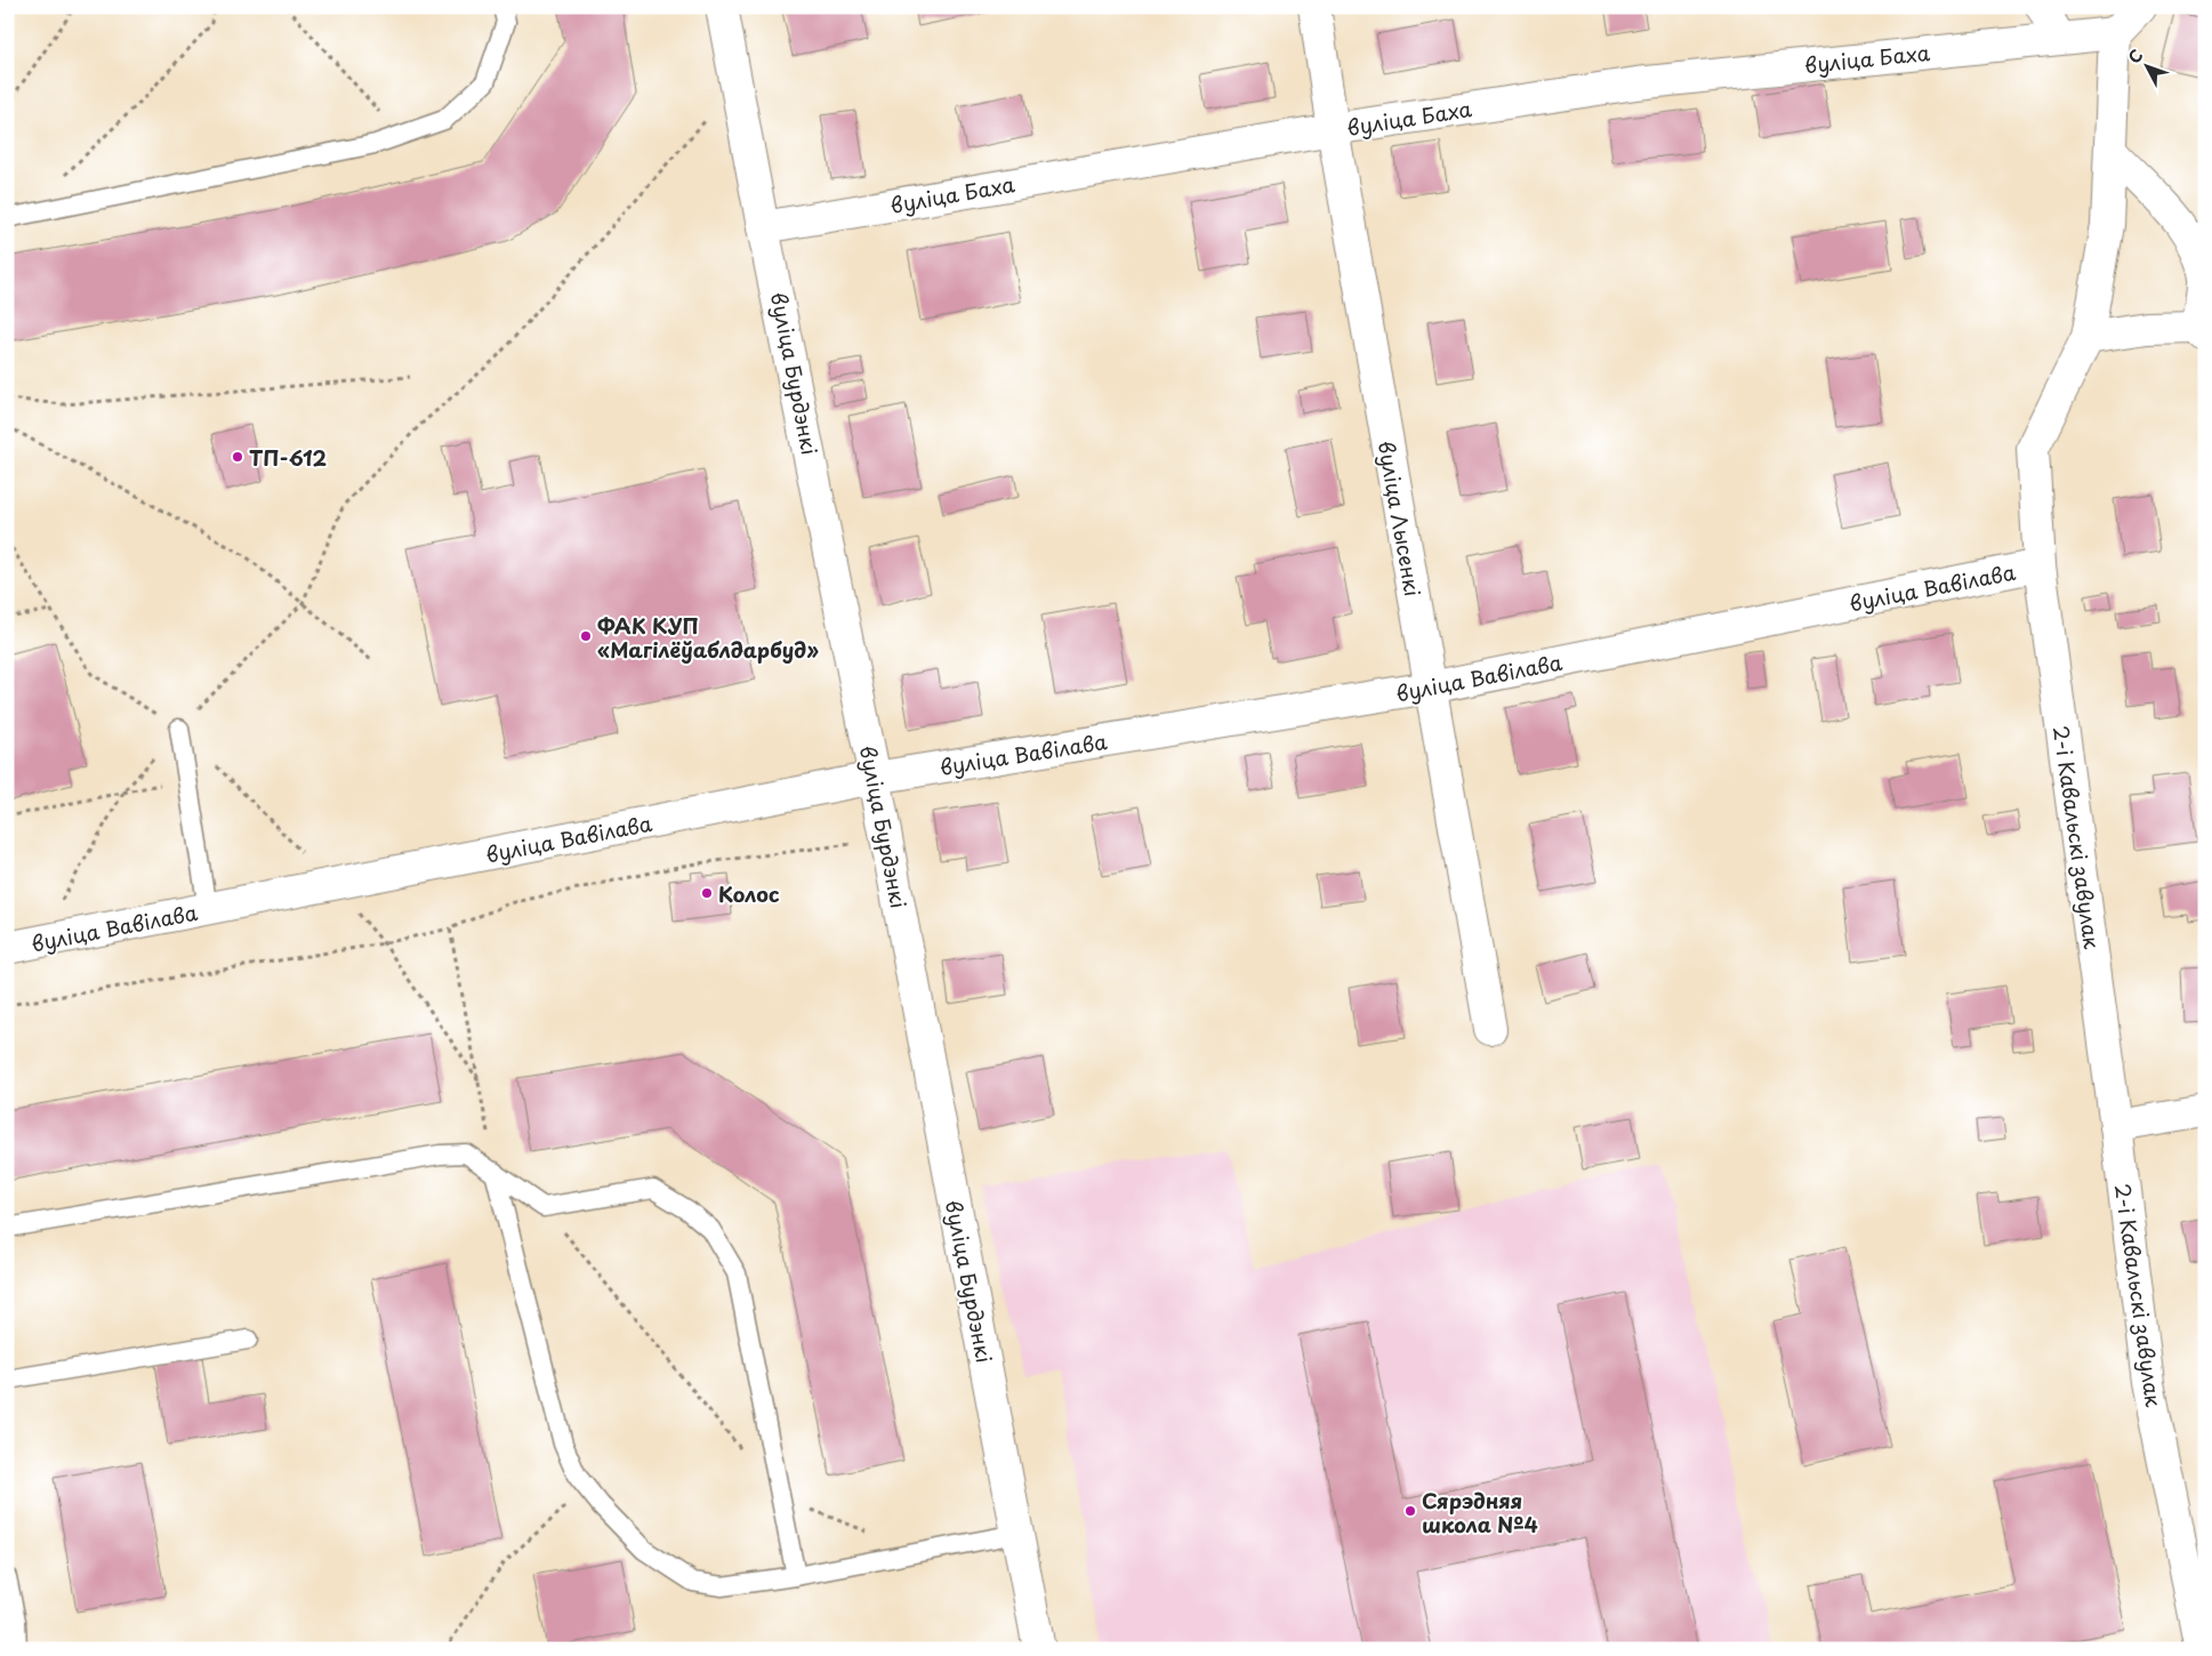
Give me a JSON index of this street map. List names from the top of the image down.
{
  "streets": {
    "street": [
      "вуліца Баха",
      "вуліца Бурдэнкі",
      "вуліца Лысенкі",
      "вуліца Вавілава",
      "2-і Кавальскі завулак"
    ]
  },
  "crossings": [
    ["вуліца Баха", "вуліца Бурдэнкі"],
    ["вуліца Баха", "вуліца Лысенкі"],
    ["вуліца Бурдэнкі", "вуліца Вавілава"],
    ["вуліца Лысенкі", "вуліца Вавілава"],
    ["вуліца Вавілава", "2-і Кавальскі завулак"]
  ],
  "places": [
    "ТП-612",
    "ФАК КУП «Магілёўаблдарбуд»",
    "Колос",
    "Сярэдняя школа №4"
  ],
  "north": "top left"
}
